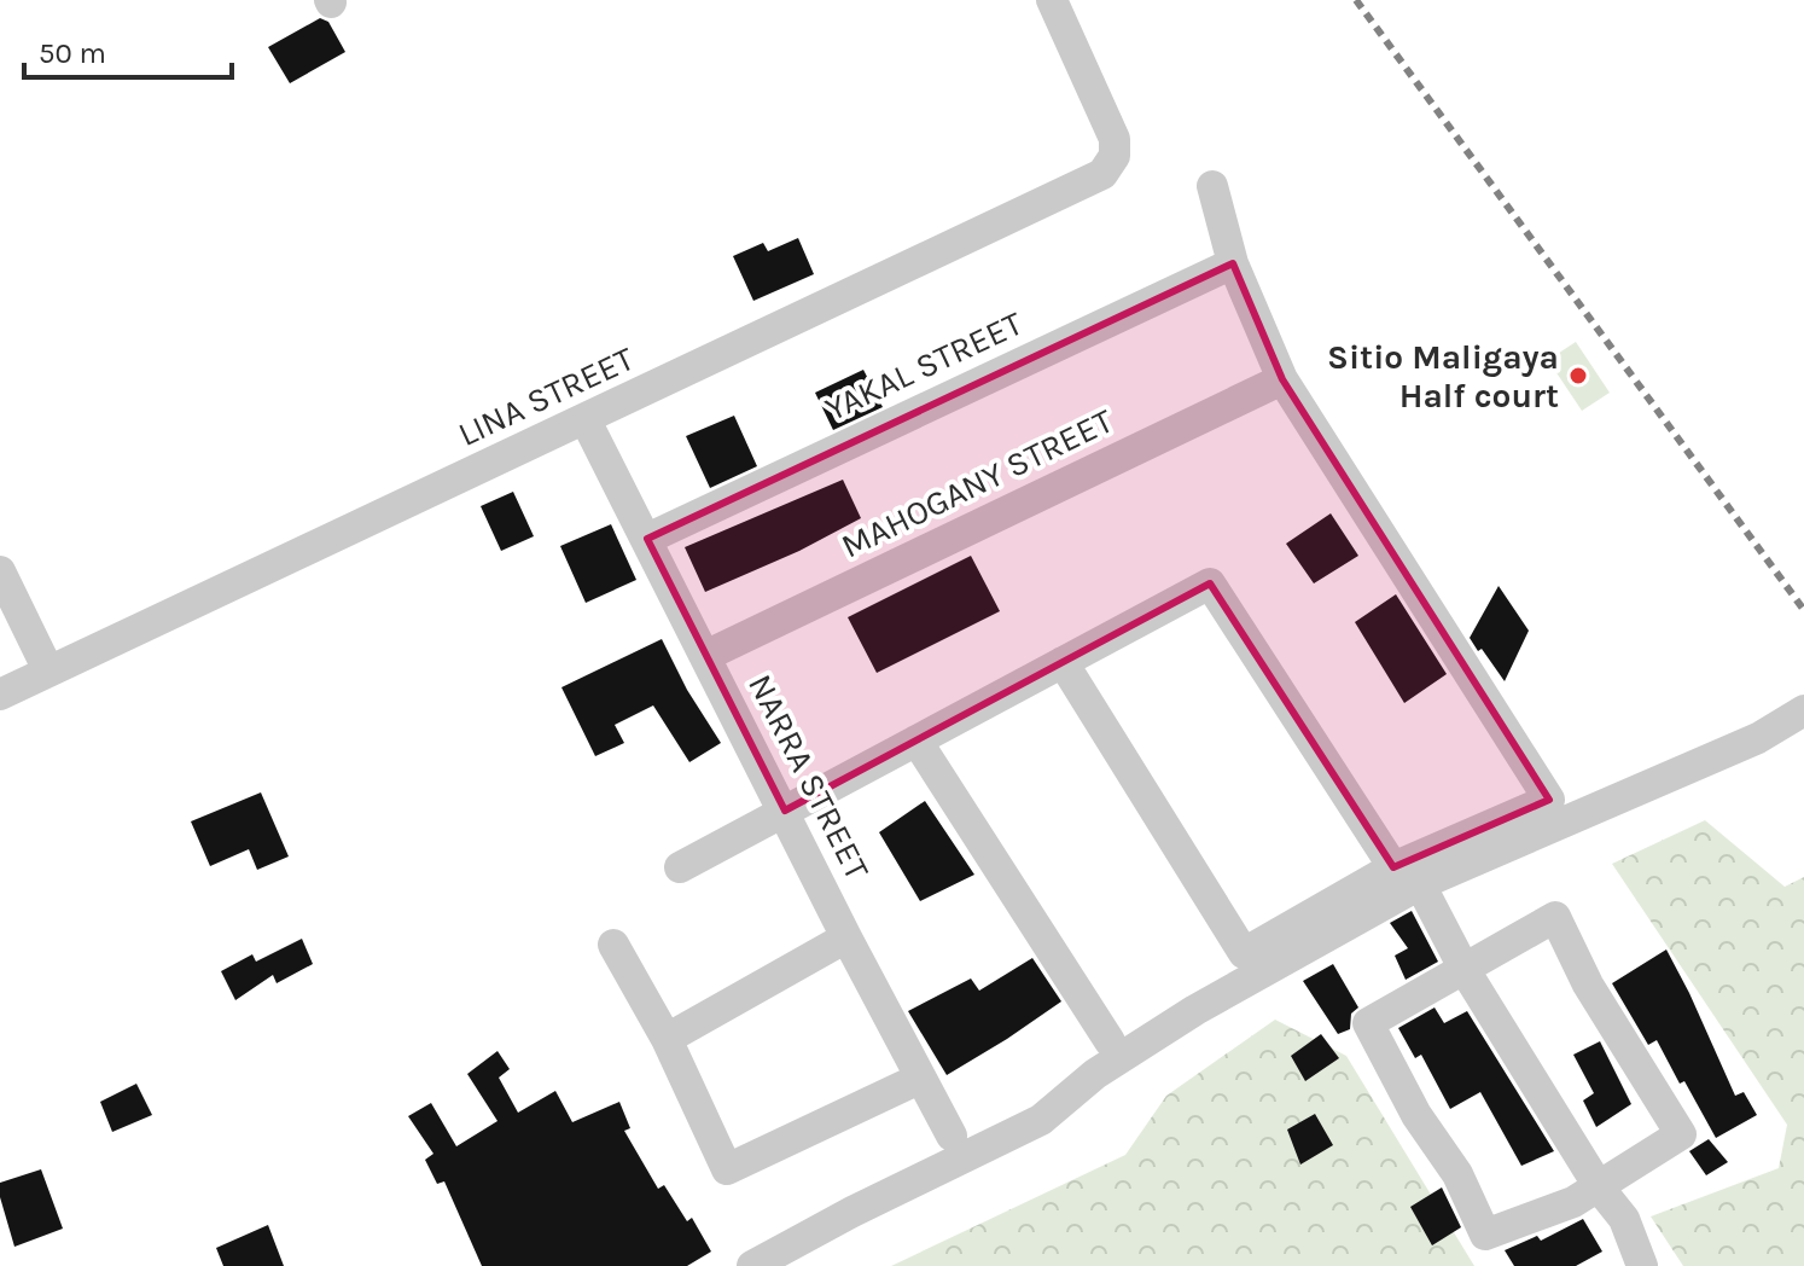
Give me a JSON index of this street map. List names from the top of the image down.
{
  "streets": {
    "street": [
      "YAKAL STREET",
      "LINA STREET",
      "MAHOGANY STREET",
      "NARRA STREET"
    ]
  },
  "crossings": [
    ["YAKAL STREET", "NARRA STREET"],
    ["LINA STREET", "NARRA STREET"],
    ["MAHOGANY STREET", "NARRA STREET"]
  ],
  "places": ["Sitio Maligaya Half court"],
  "scale_bar": "50 m"
}
